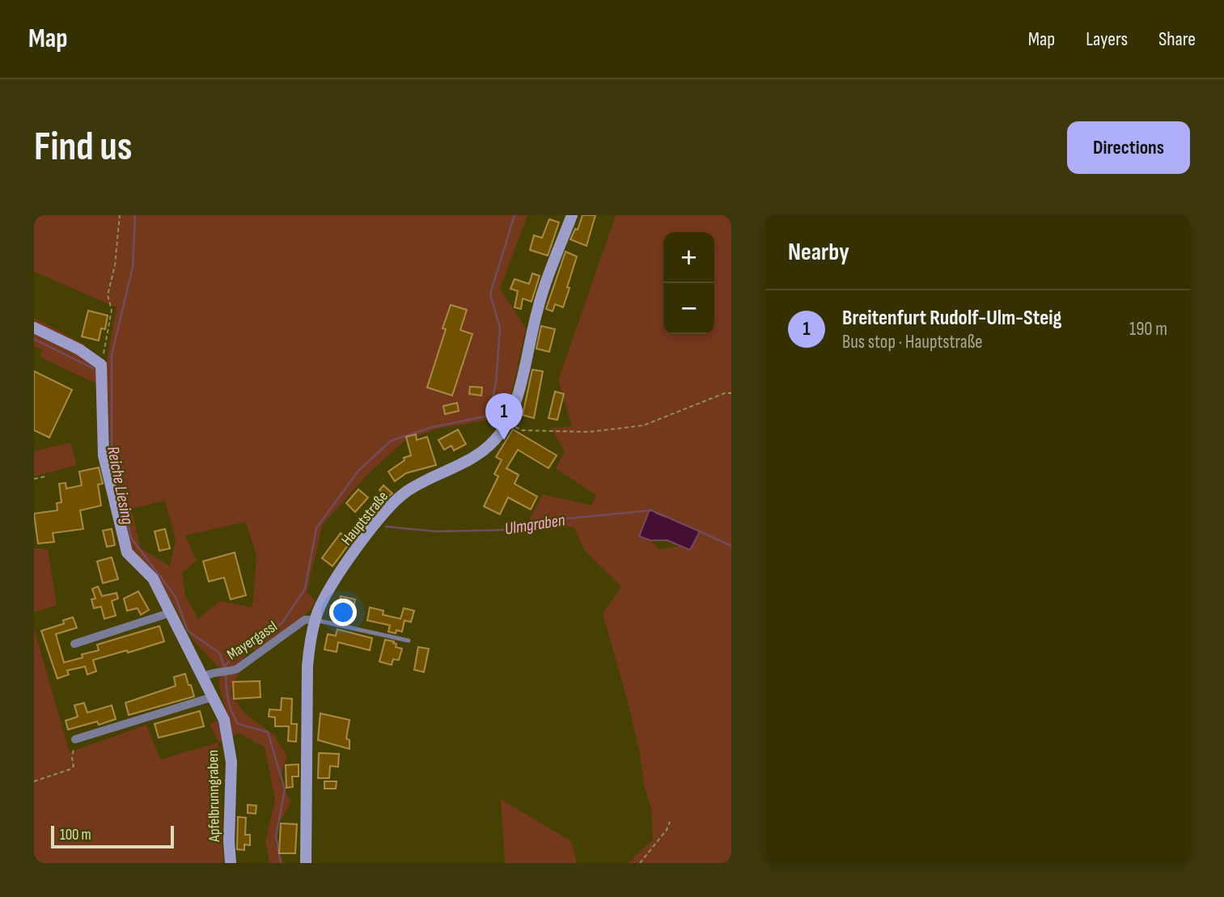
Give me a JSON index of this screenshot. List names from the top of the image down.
{
  "streets": {
    "main road": ["Hauptstraße", "Apfelbrunngraben"],
    "street": ["Mayergassl"]
  },
  "crossings": [
    ["Hauptstraße", "Mayergassl"],
    ["Mayergassl", "Apfelbrunngraben"]
  ],
  "water": ["Reiche Liesing", "Ulmgraben"],
  "scale_bar": "100 m",
  "page": {
    "header": "Map",
    "nav": ["Map", "Layers", "Share"],
    "buttons": "Directions",
    "title": "Find us",
    "heading": "Nearby",
    "map_buttons": ["+", "−"],
    "list": [
      {
        "mark": "1",
        "name": "Breitenfurt Rudolf-Ulm-Steig",
        "note": "Bus stop · Hauptstraße",
        "value": "190 m"
      }
    ],
    "pins": "1",
    "scale": "100 m"
  }
}
